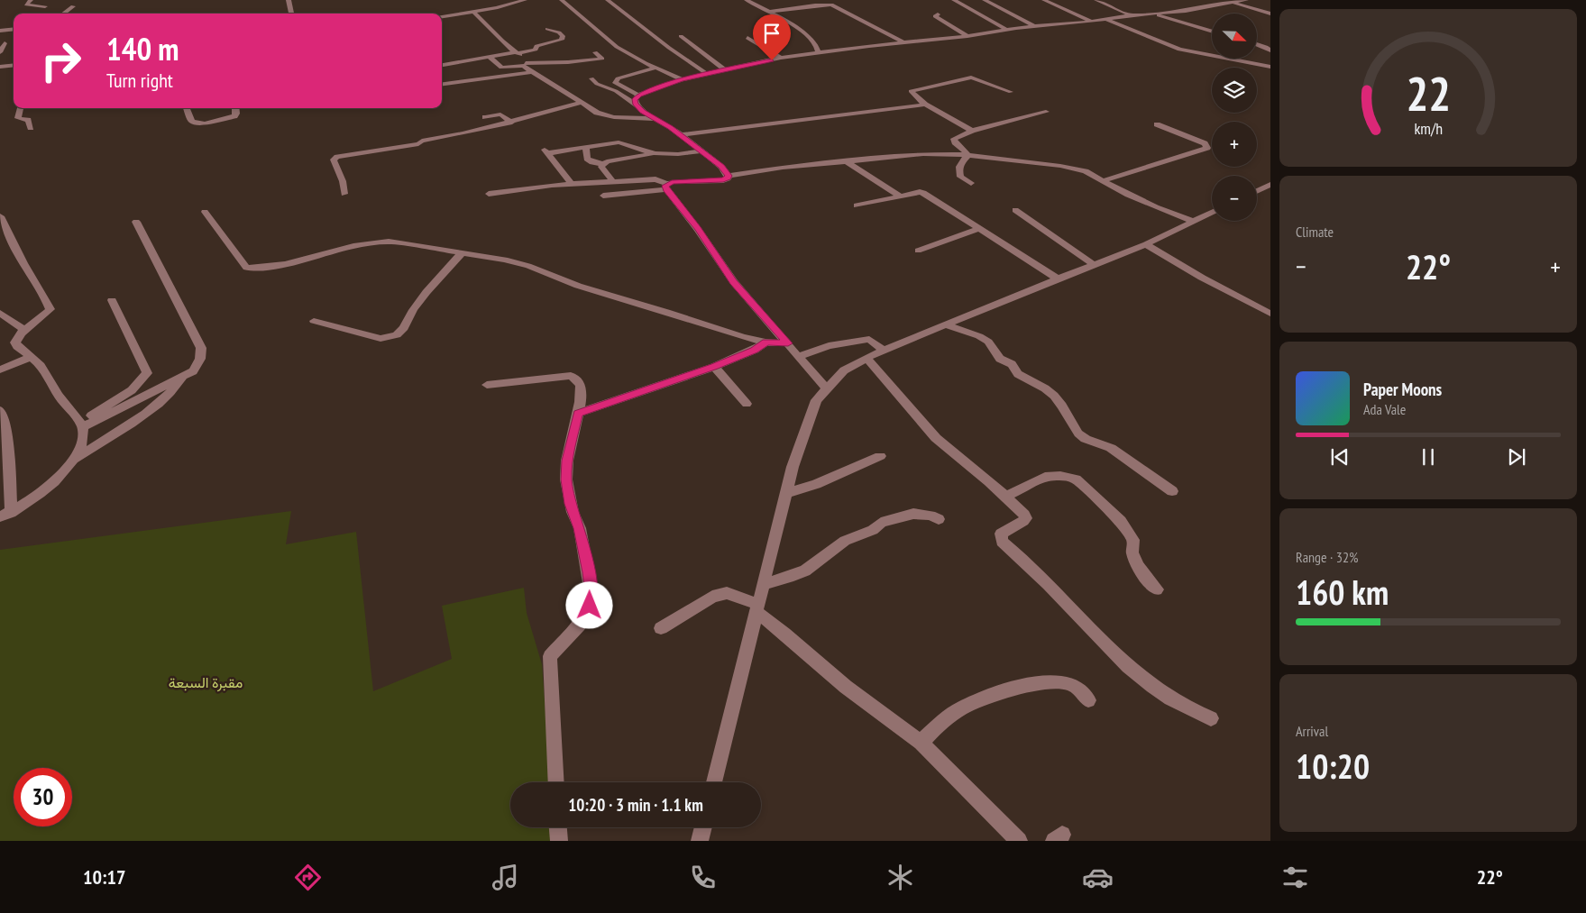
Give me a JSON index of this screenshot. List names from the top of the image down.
{
  "parks": ["مقبرة السبعة"],
  "north": "bottom right",
  "page": {
    "map_buttons": ["+", "−"],
    "turn": ["140 m", "Turn right"],
    "tile": [
      "Climate",
      ["Range · 32%", "160 km"],
      ["Arrival", "10:20"]
    ],
    "heat": ["−", "22°", "+"],
    "song": ["Paper Moons", "Ada Vale"],
    "limit": "30",
    "trip": "10:20 · 3 min · 1.1 km",
    "tabs": ["10:17", "22°"],
    "gauge": ["22", "km/h"]
  }
}
